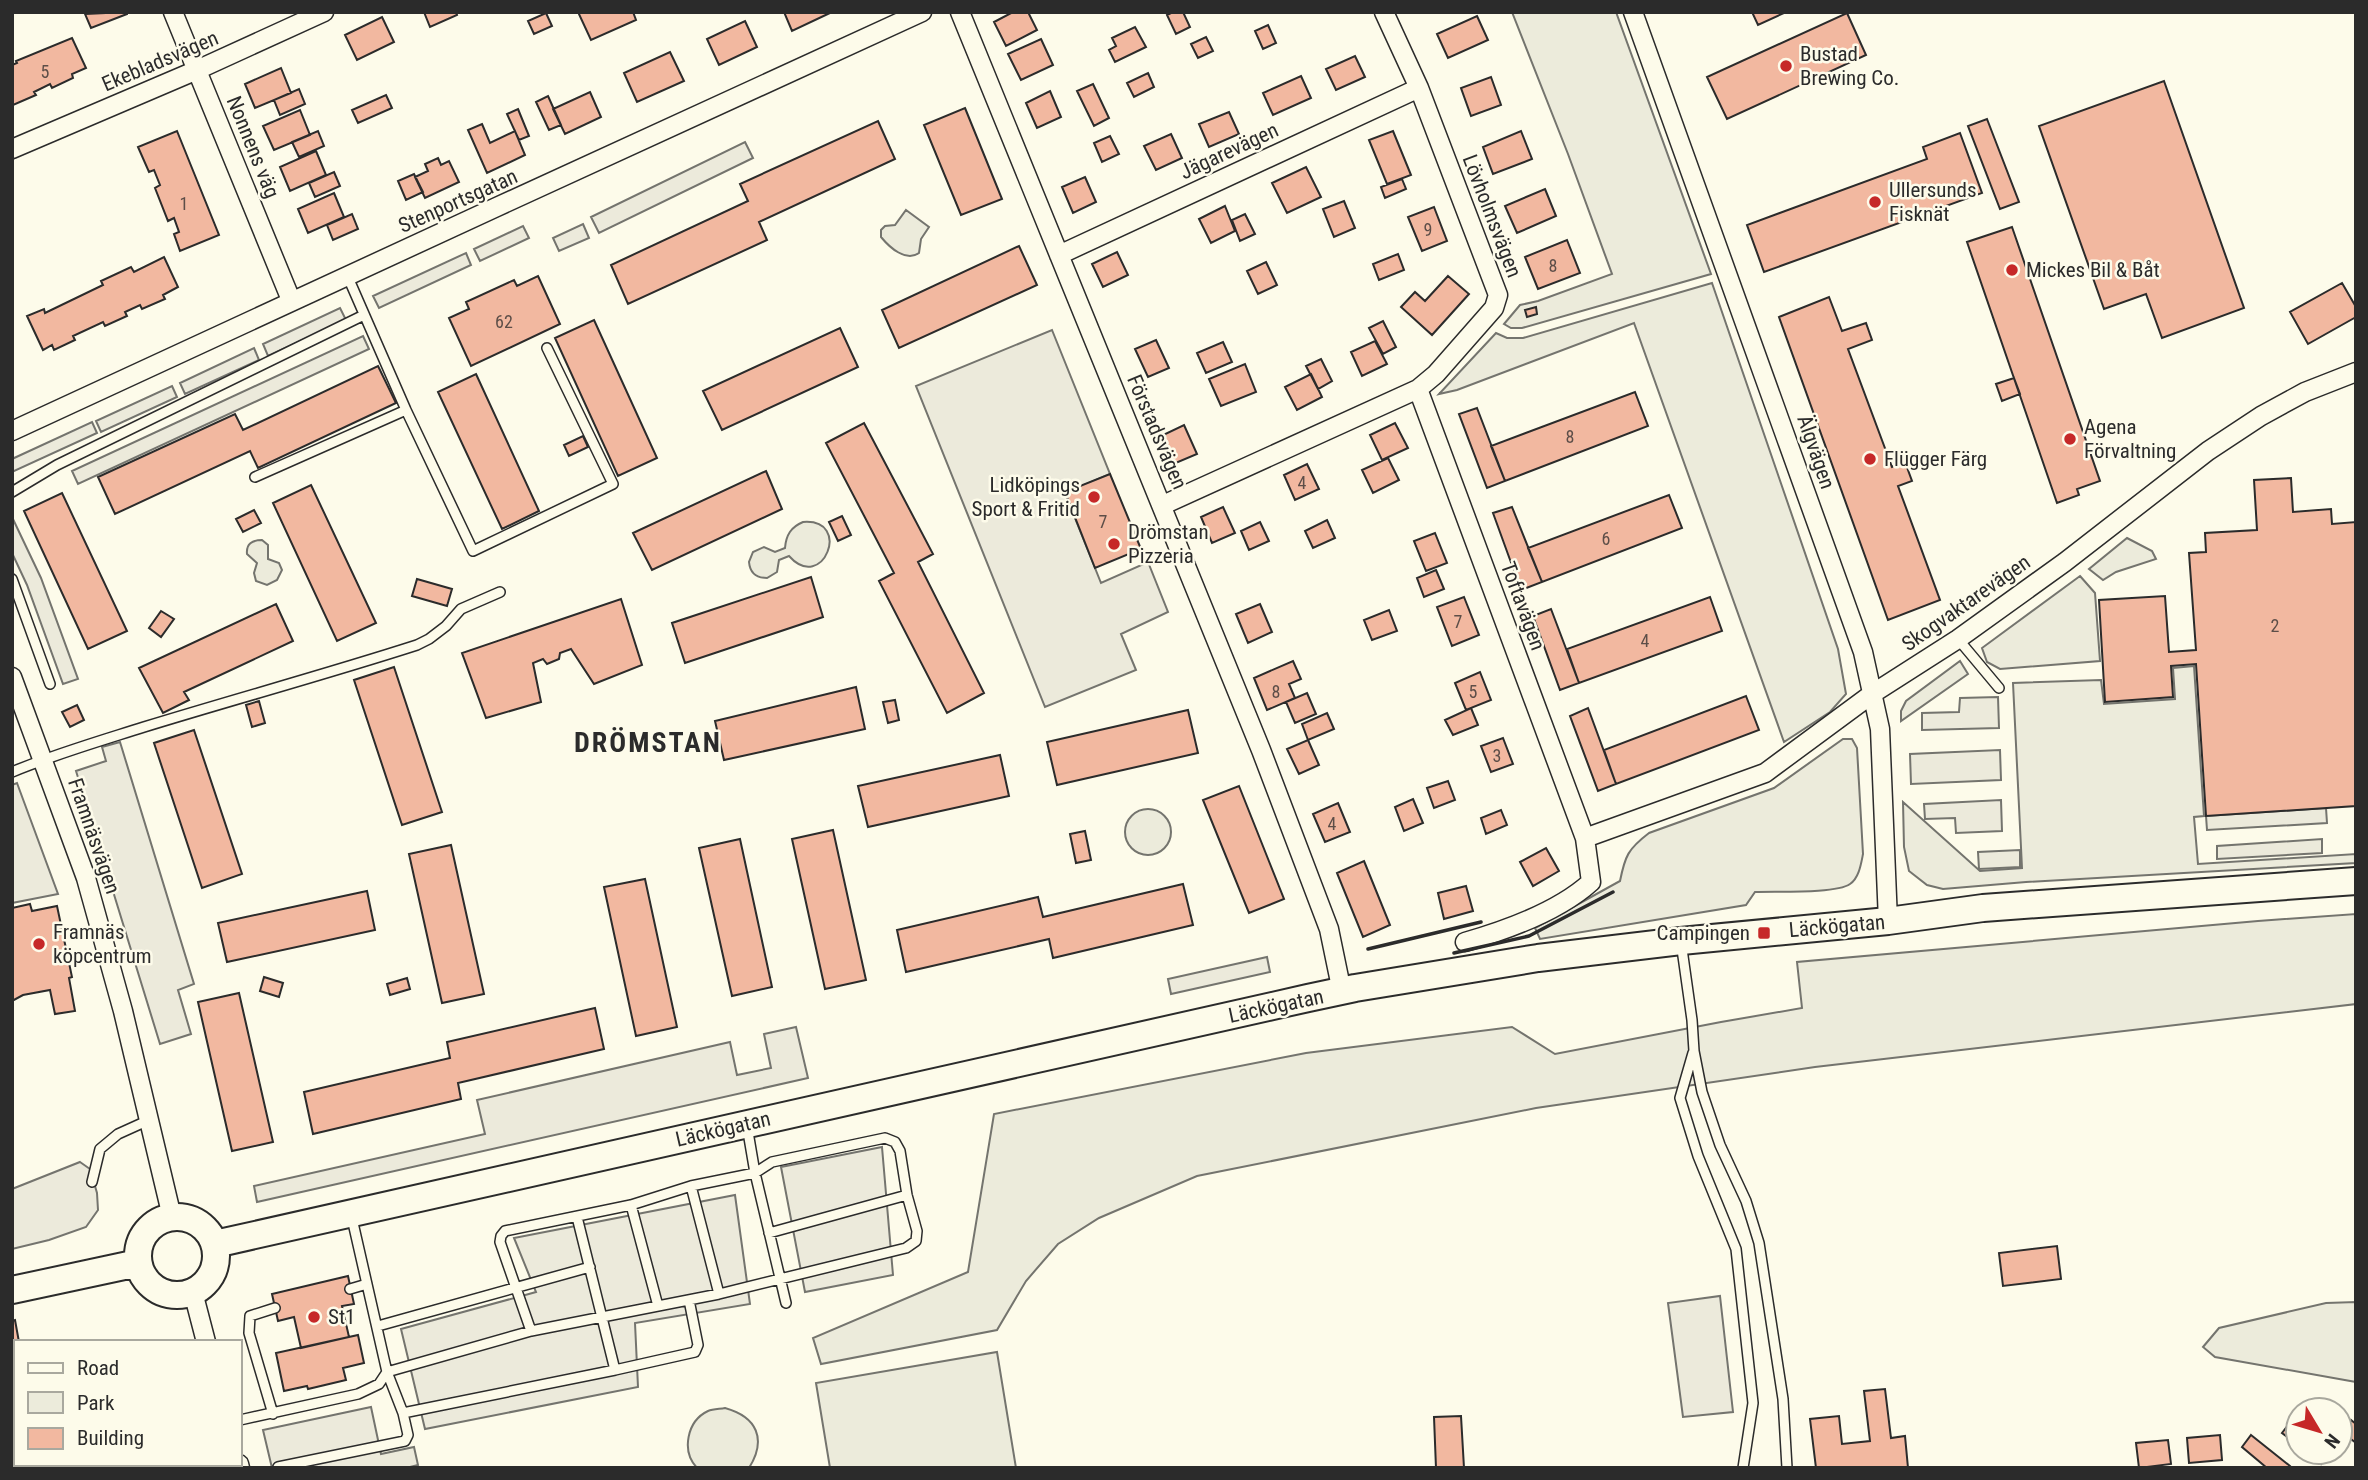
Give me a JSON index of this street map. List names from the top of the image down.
{
  "streets": {
    "main road": ["Läckögatan"],
    "street": [
      "Ekebladsvägen",
      "Nonnens väg",
      "Jägarevägen",
      "Stenportsgatan",
      "Lövholmsvägen",
      "Förstadsvägen",
      "Älgvägen",
      "Skogvaktarevägen",
      "Toftavägen",
      "Framnäsvägen"
    ]
  },
  "crossings": [
    ["Ekebladsvägen", "Nonnens väg"],
    ["Nonnens väg", "Stenportsgatan"],
    ["Jägarevägen", "Lövholmsvägen"],
    ["Jägarevägen", "Förstadsvägen"],
    ["Lövholmsvägen", "Förstadsvägen"],
    ["Lövholmsvägen", "Toftavägen"],
    ["Förstadsvägen", "Läckögatan"],
    ["Älgvägen", "Skogvaktarevägen"],
    ["Älgvägen", "Läckögatan"],
    ["Skogvaktarevägen", "Toftavägen"],
    ["Framnäsvägen", "Läckögatan"]
  ],
  "districts": ["DRÖMSTAN"],
  "places": {
    "other": [
      "Bustad Brewing Co.",
      "Ullersunds Fisknät",
      "Mickes Bil & Båt",
      "Agena Förvaltning",
      "Flügger Färg",
      "Lidköpings Sport & Fritid",
      "Drömstan Pizzeria",
      "Framnäs köpcentrum",
      "St1"
    ],
    "transit": ["Campingen"]
  },
  "house_numbers": [
    "5",
    "1",
    "9",
    "8",
    "62",
    "8",
    "4",
    "7",
    "6",
    "7",
    "2",
    "4",
    "8",
    "5",
    "3",
    "4"
  ],
  "legend": ["Road", "Park", "Building"],
  "north": "bottom right"
}
